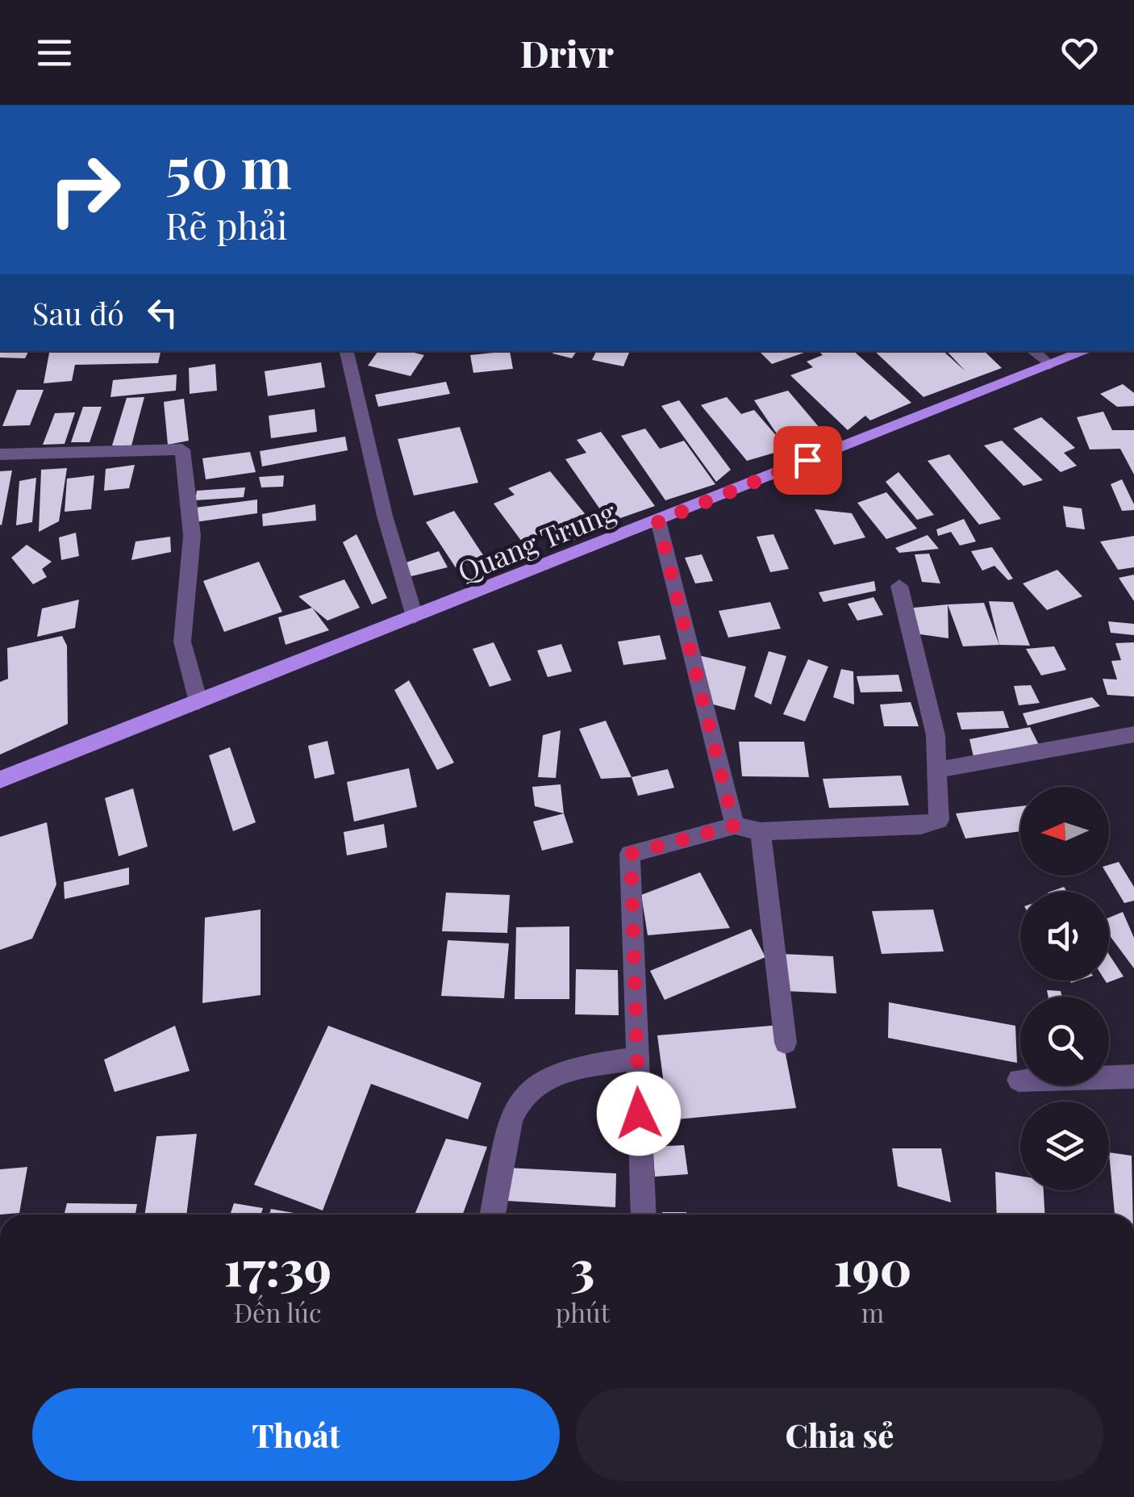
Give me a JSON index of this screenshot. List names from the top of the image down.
{
  "streets": {
    "main road": ["Quang Trung"]
  },
  "north": "left",
  "page": {
    "header": "Drivr",
    "turn": ["50 m", "Rẽ phải"],
    "then": "Sau đó",
    "eta": [
      "17:39",
      "Đến lúc",
      "3",
      "phút",
      "190",
      "m"
    ],
    "buttons": ["Thoát", "Chia sẻ"]
  }
}
